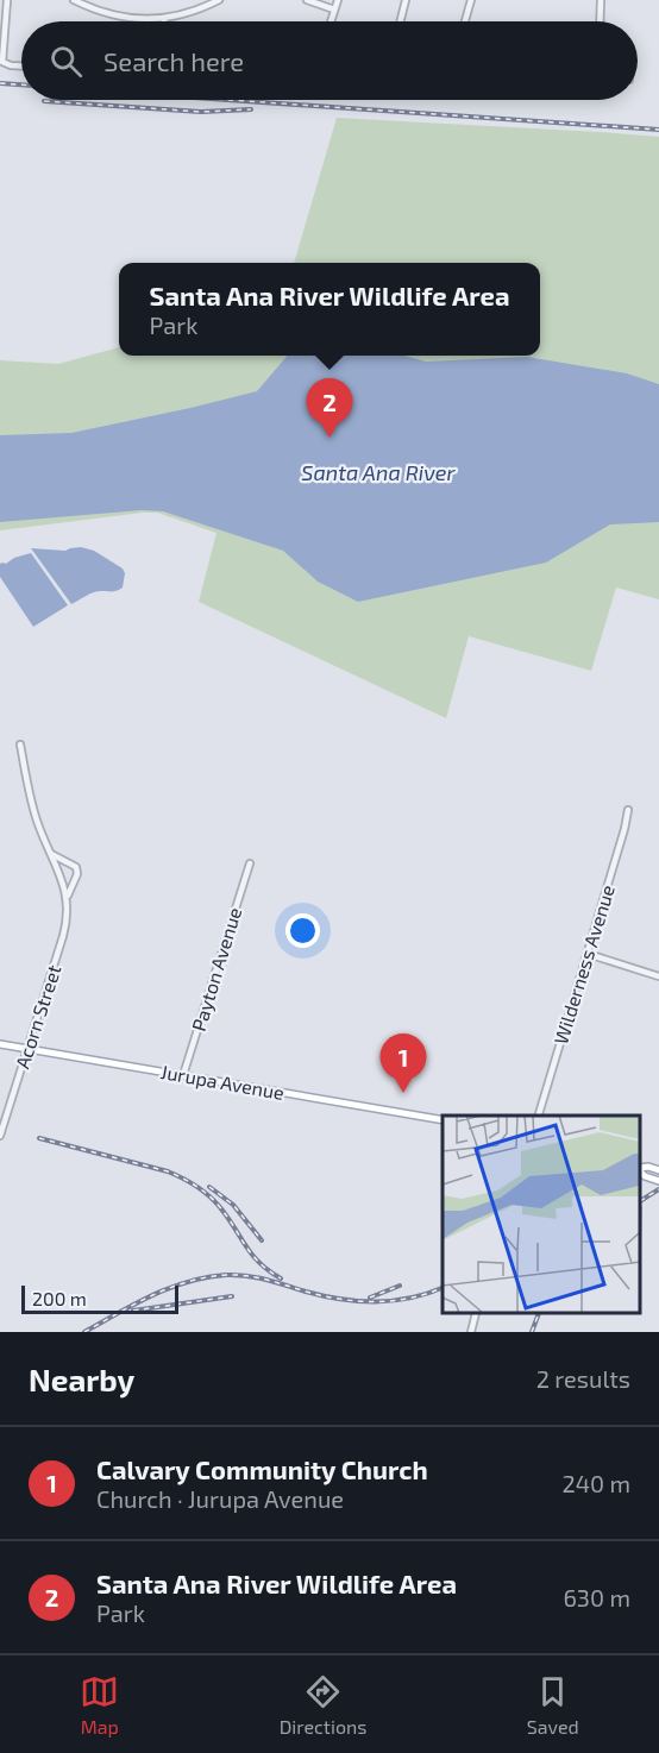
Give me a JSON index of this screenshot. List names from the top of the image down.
{
  "streets": {
    "main road": ["Jurupa Avenue"],
    "street": ["Wilderness Avenue", "Payton Avenue", "Acorn Street"]
  },
  "crossings": [
    ["Payton Avenue", "Jurupa Avenue"],
    ["Acorn Street", "Jurupa Avenue"]
  ],
  "water": ["Santa Ana River"],
  "scale_bar": "200 m",
  "page": {
    "search": "Search here",
    "popup": ["Santa Ana River Wildlife Area", "Park"],
    "pins": ["2", "1"],
    "scale": "200 m",
    "heading": ["Nearby", "2 results"],
    "list": [
      {
        "mark": "1",
        "name": "Calvary Community Church",
        "note": "Church · Jurupa Avenue",
        "value": "240 m"
      },
      {
        "mark": "2",
        "name": "Santa Ana River Wildlife Area",
        "note": "Park",
        "value": "630 m"
      }
    ],
    "nav": ["Map", "Directions", "Saved"]
  }
}
